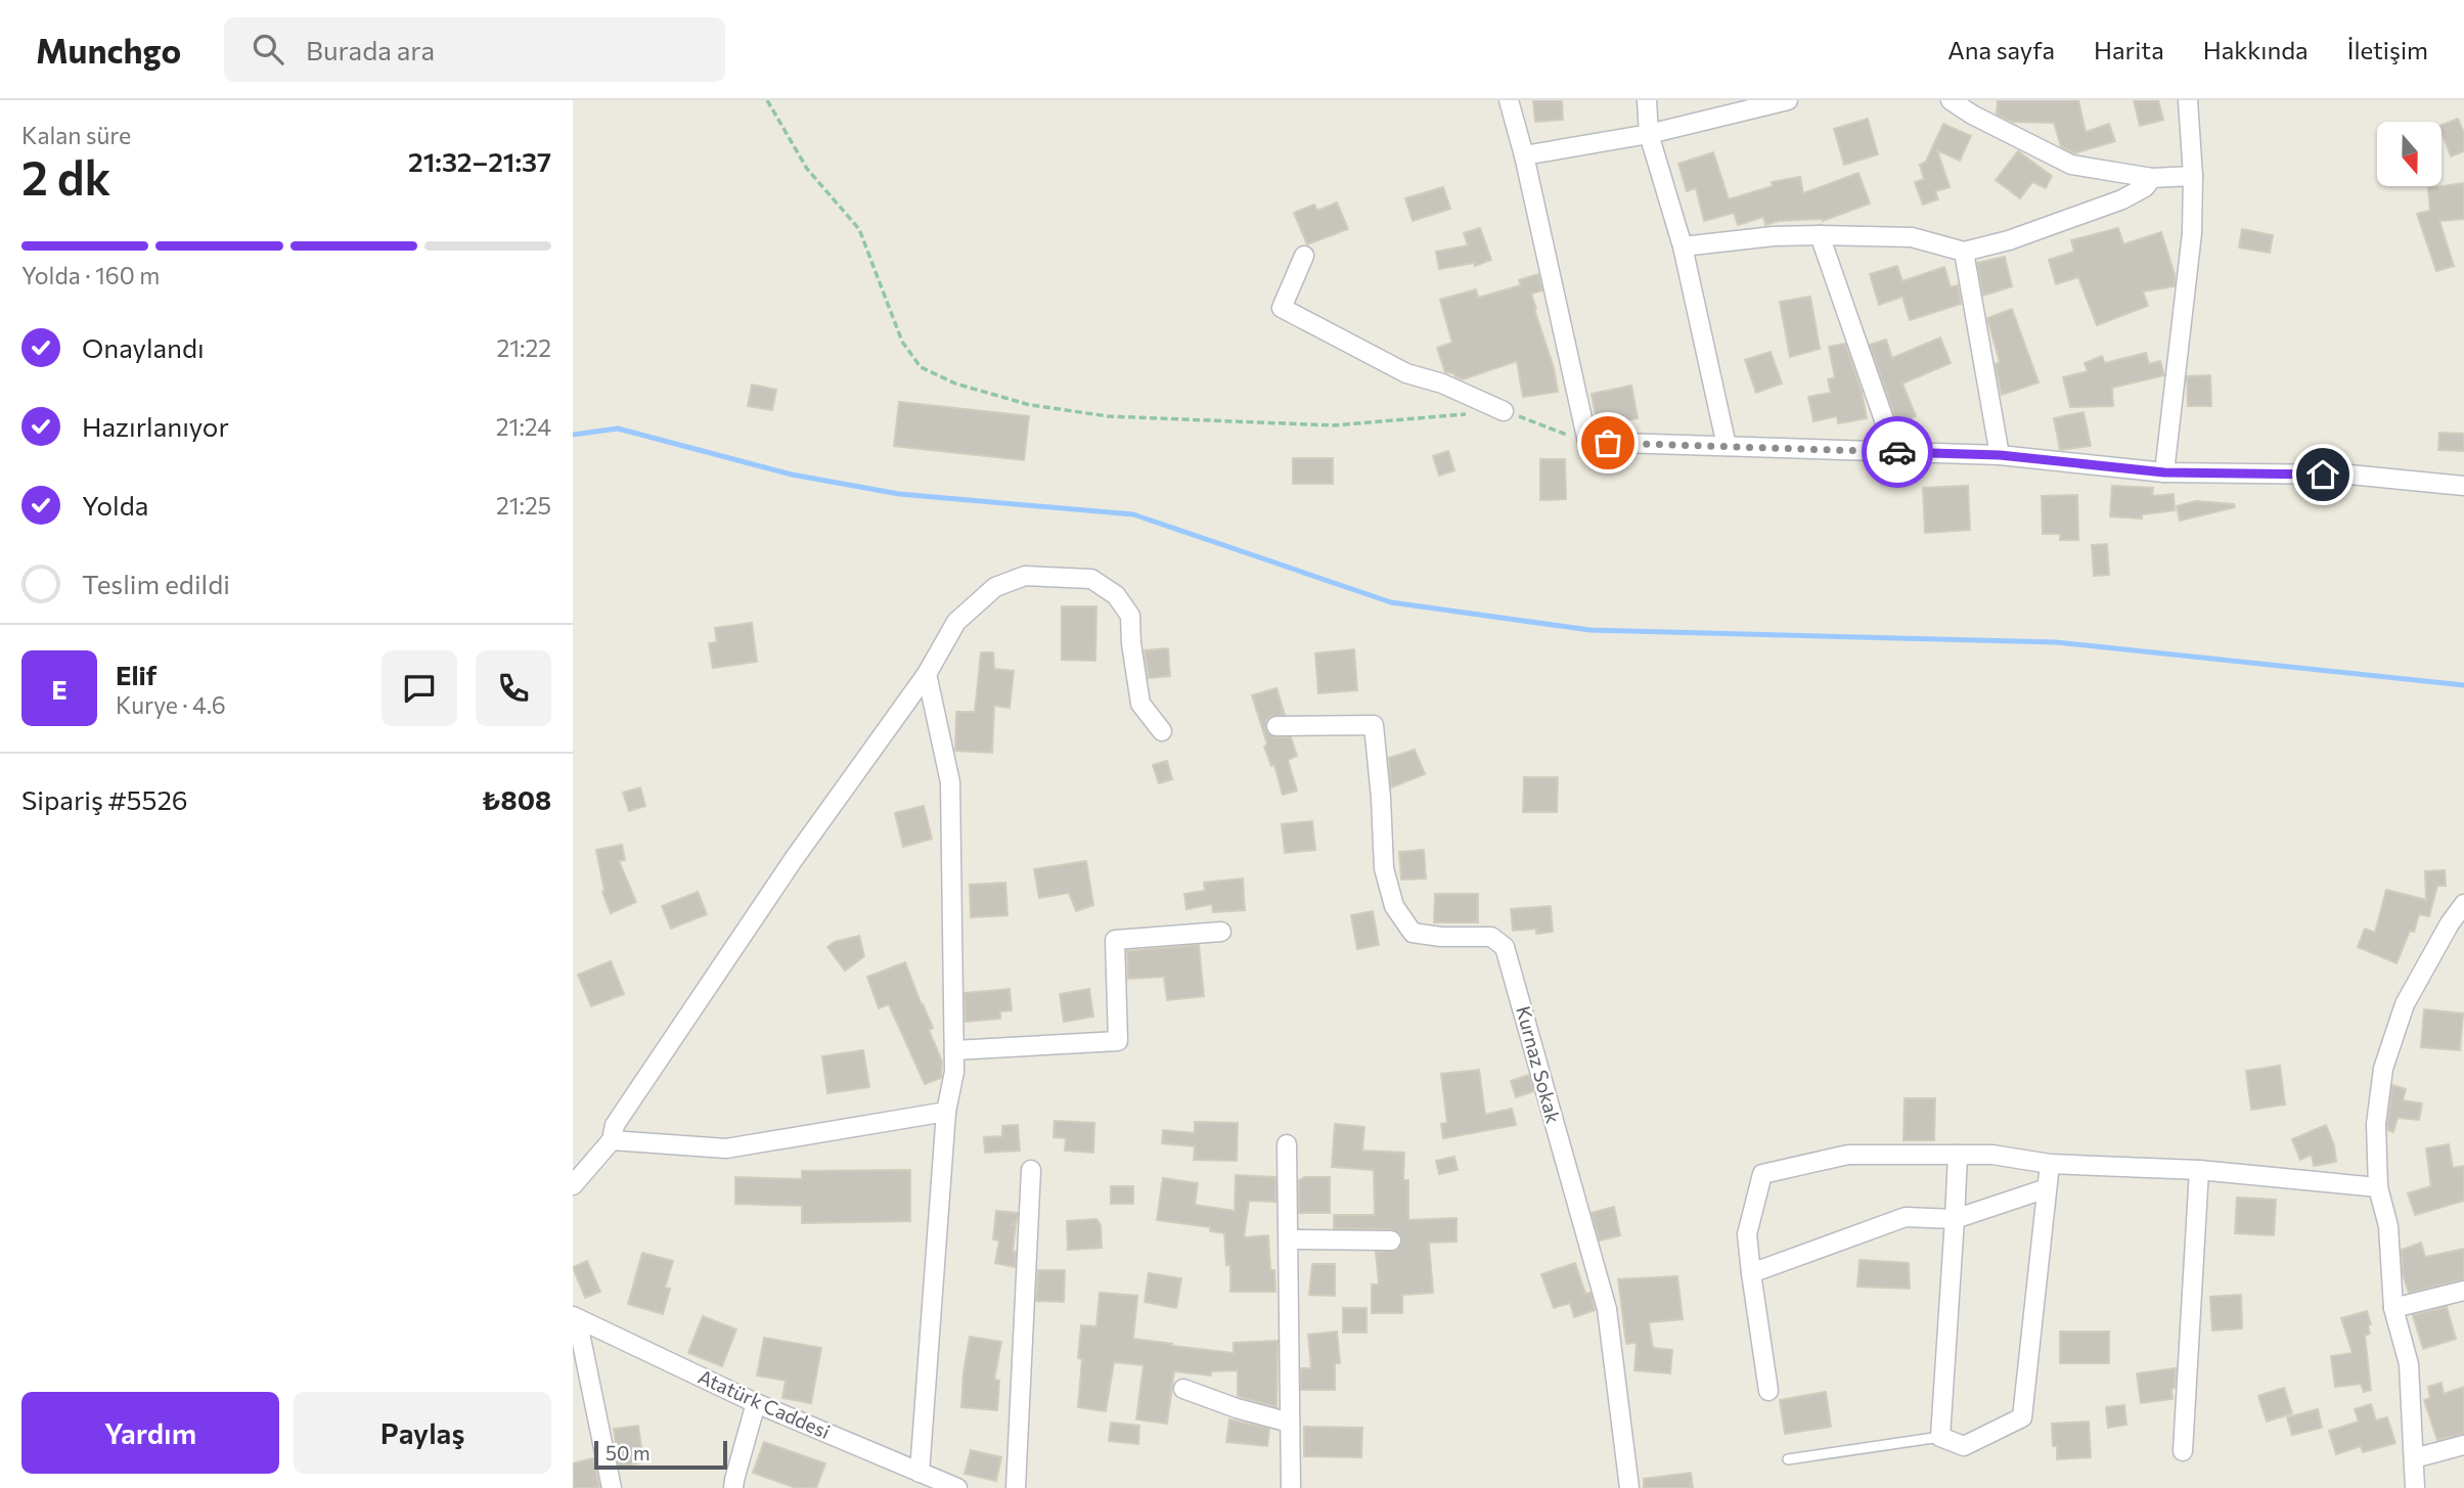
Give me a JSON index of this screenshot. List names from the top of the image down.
{
  "streets": {
    "street": ["Kurnaz Sokak", "Atatürk Caddesi"]
  },
  "scale_bar": "50 m",
  "north": "bottom",
  "page": {
    "header": "Munchgo",
    "search": "Burada ara",
    "nav": [
      "Ana sayfa",
      "Harita",
      "Hakkında",
      "İletişim"
    ],
    "heading": ["2 dk", "Kalan süre", "21:32–21:37"],
    "panel": [
      "Elif",
      "Kurye · 4.6",
      "Sipariş #5526",
      "₺808"
    ],
    "bar": "Yolda · 160 m",
    "list": [
      ["Onaylandı", "21:22"],
      ["Hazırlanıyor", "21:24"],
      ["Yolda", "21:25"],
      "Teslim edildi"
    ],
    "round": "E",
    "buttons": ["Yardım", "Paylaş"],
    "scale": "50 m"
  }
}
